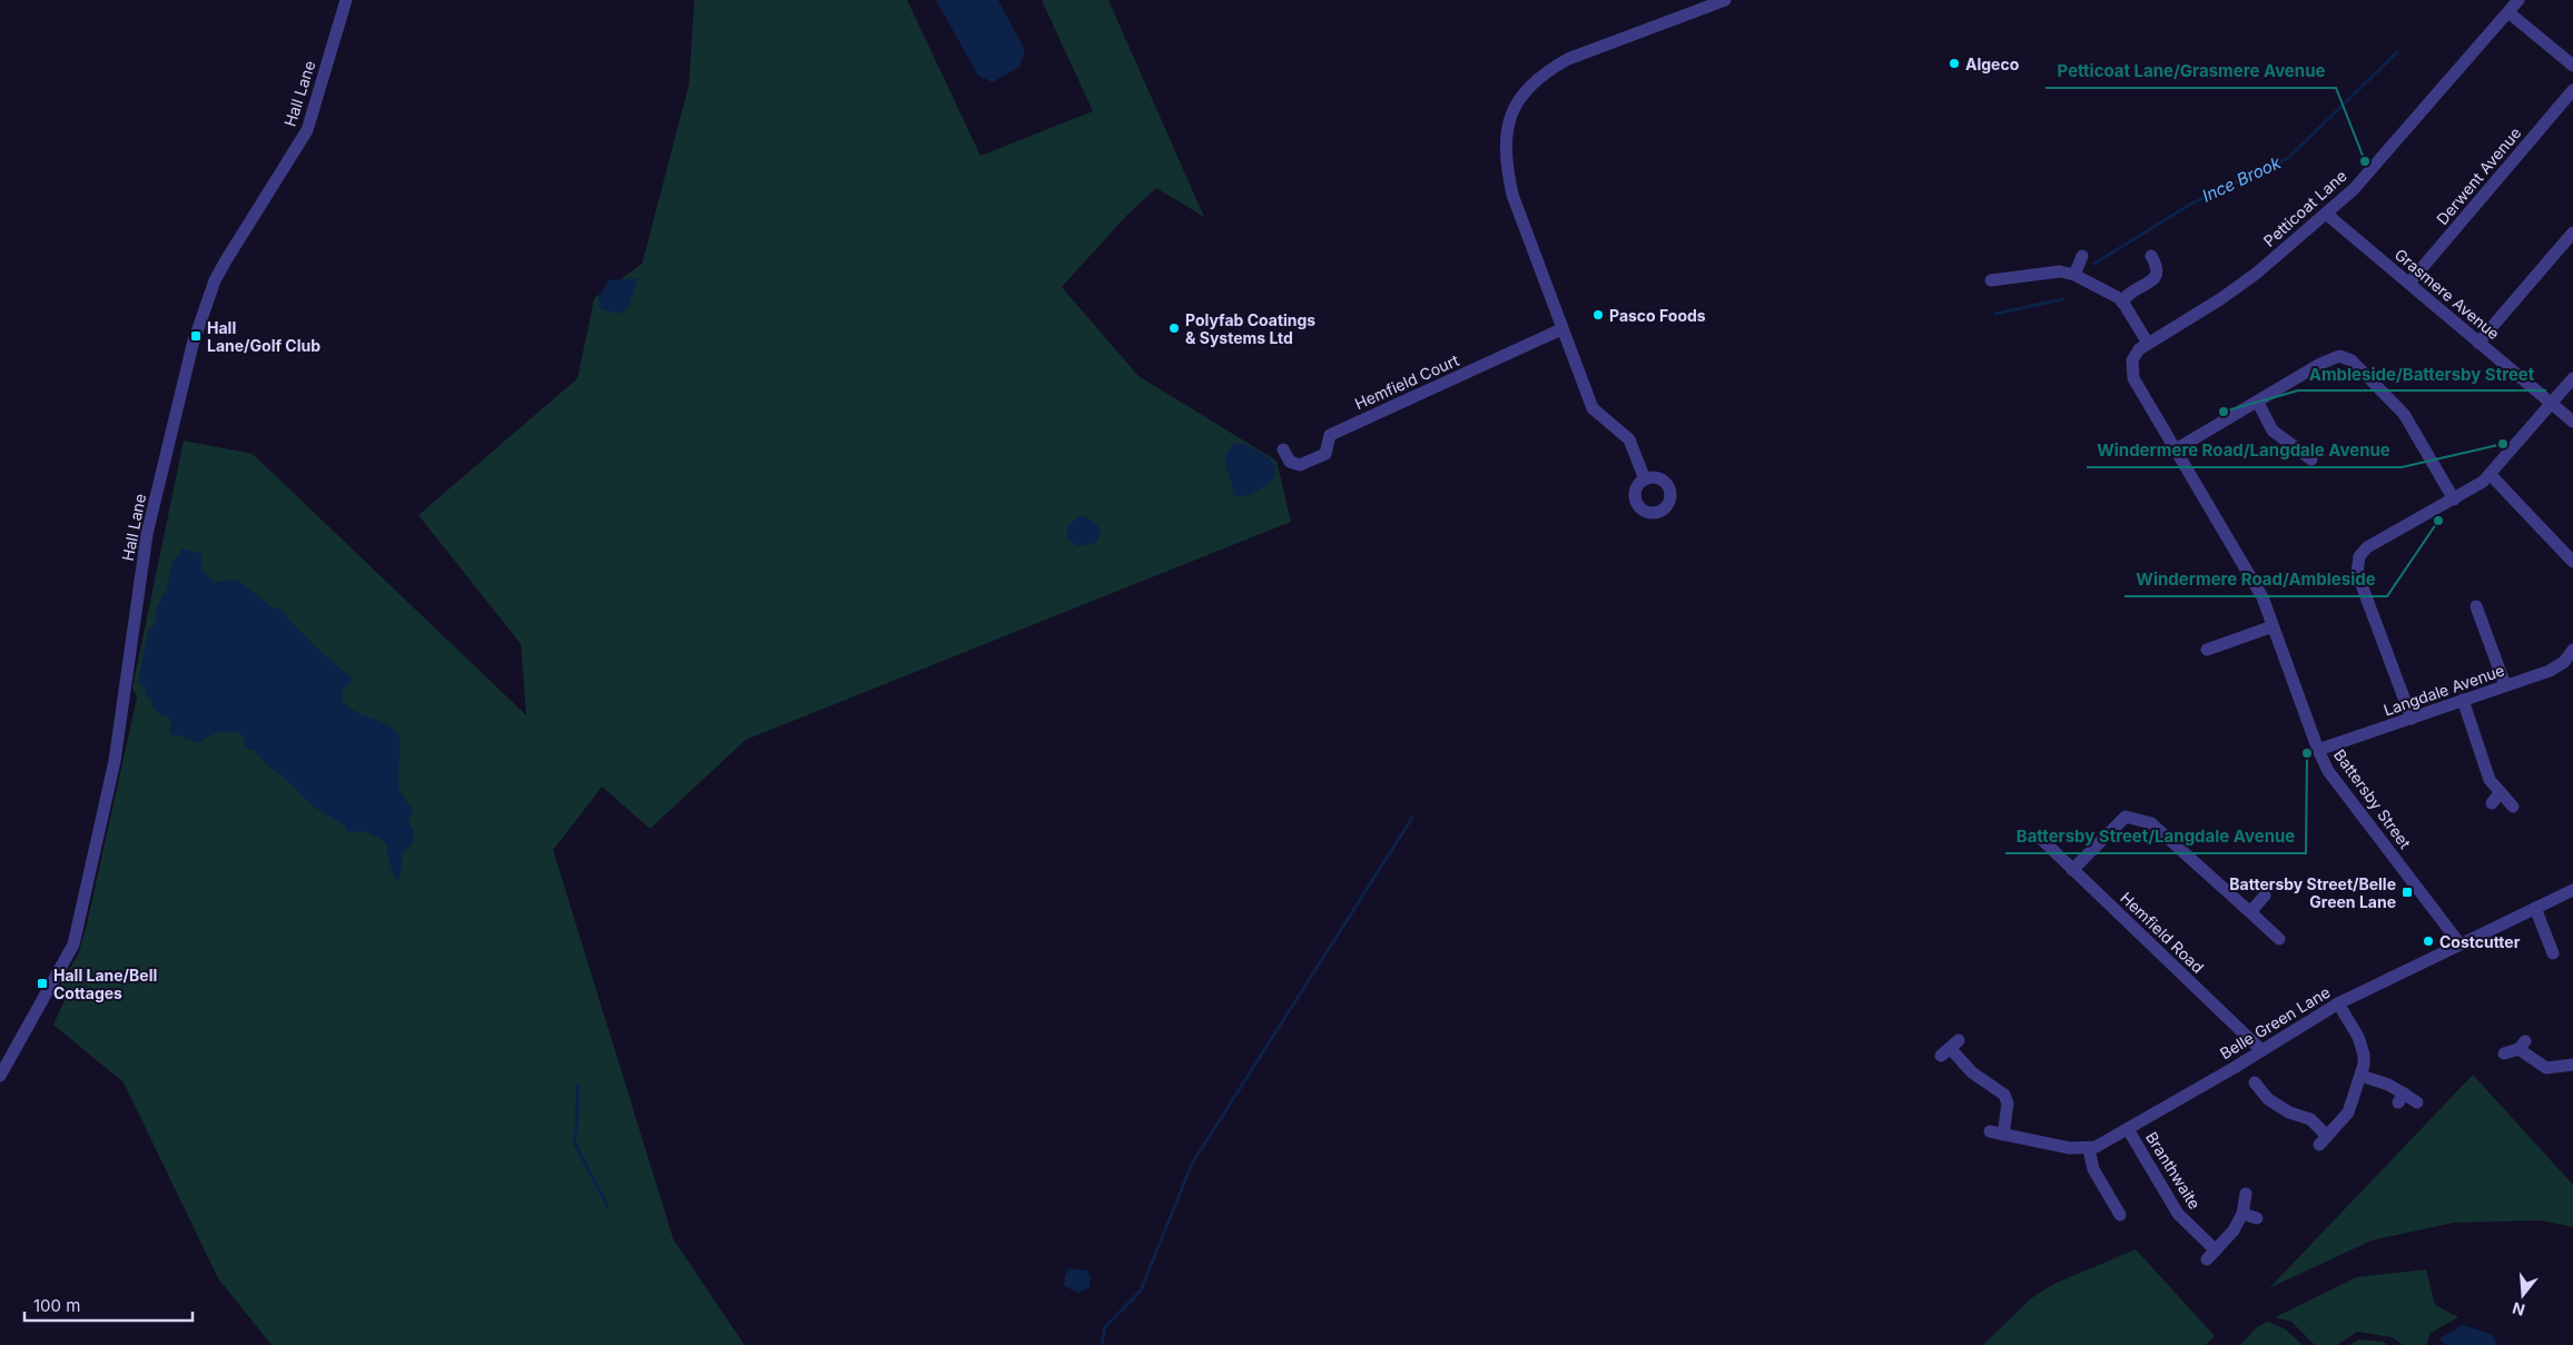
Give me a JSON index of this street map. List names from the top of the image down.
{
  "streets": {
    "street": [
      "Hall Lane",
      "Derwent Avenue",
      "Petticoat Lane",
      "Grasmere Avenue",
      "Hemfield Court",
      "Langdale Avenue",
      "Battersby Street",
      "Hemfield Road",
      "Belle Green Lane",
      "Branthwaite"
    ]
  },
  "crossings": [
    ["Derwent Avenue", "Grasmere Avenue"],
    ["Petticoat Lane", "Grasmere Avenue"],
    ["Petticoat Lane", "Battersby Street"],
    ["Langdale Avenue", "Battersby Street"],
    ["Battersby Street", "Belle Green Lane"],
    ["Hemfield Road", "Belle Green Lane"],
    ["Belle Green Lane", "Branthwaite"]
  ],
  "water": ["Ince Brook"],
  "places": {
    "other": [
      "Algeco",
      "Petticoat Lane/Grasmere Avenue",
      "Pasco Foods",
      "Polyfab Coatings & Systems Ltd",
      "Ambleside/Battersby Street",
      "Windermere Road/Langdale Avenue",
      "Windermere Road/Ambleside",
      "Battersby Street/Langdale Avenue",
      "Costcutter"
    ],
    "transit": ["Hall Lane/Golf Club", "Battersby Street/Belle Green Lane", "Hall Lane/Bell Cottages"]
  },
  "scale_bar": "100 m",
  "north": "bottom"
}
